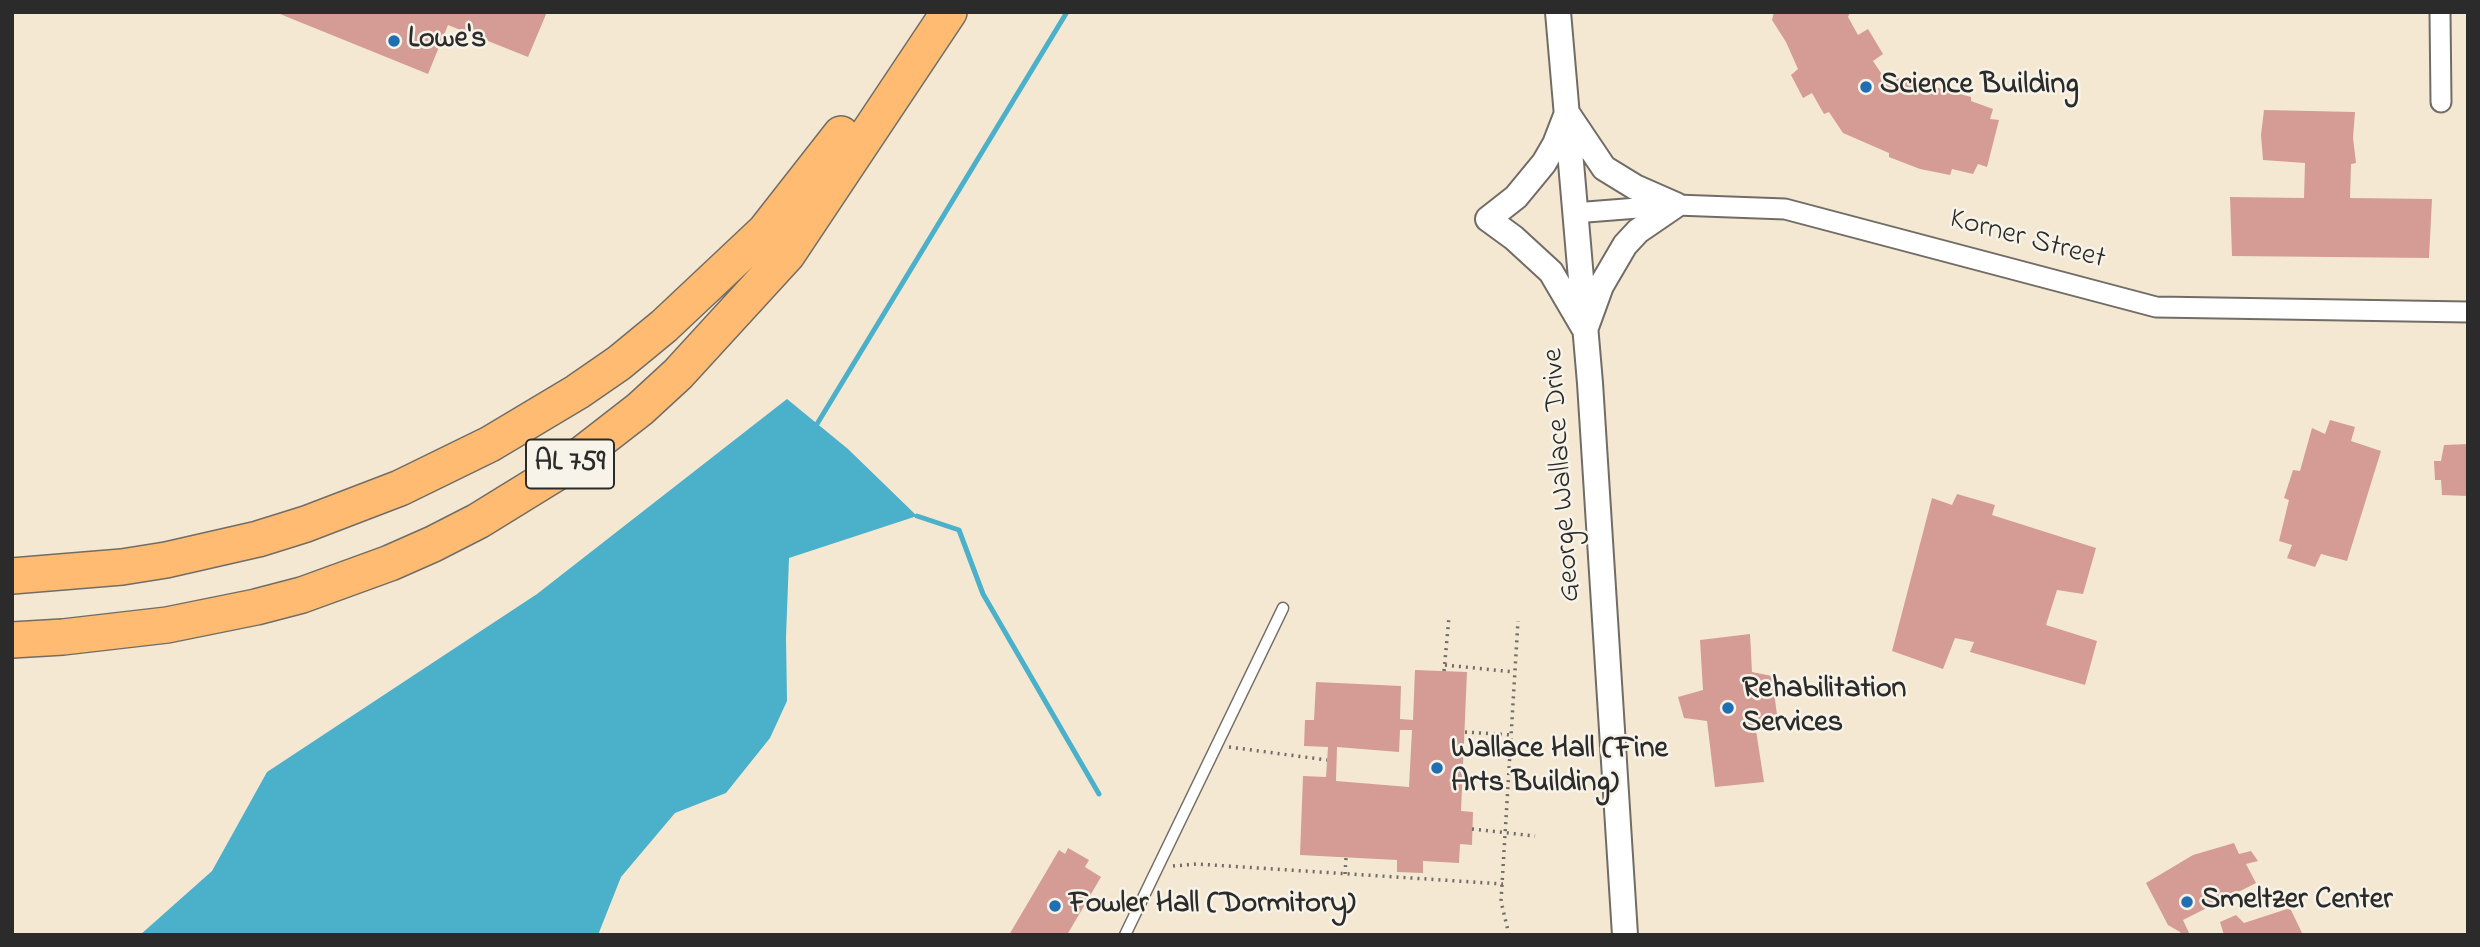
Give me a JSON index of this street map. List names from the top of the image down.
{
  "streets": {
    "highway": ["AL 759"],
    "street": ["Korner Street", "George Wallace Drive"]
  },
  "crossings": [
    ["Korner Street", "George Wallace Drive"]
  ],
  "places": [
    "Lowe's",
    "Science Building",
    "Rehabilitation Services",
    "Wallace Hall (Fine Arts Building)",
    "Smeltzer Center",
    "Fowler Hall (Dormitory)"
  ]
}
